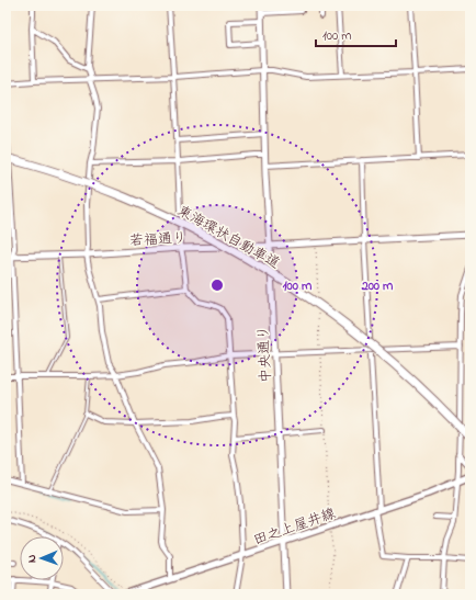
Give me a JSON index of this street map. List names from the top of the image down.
{
  "streets": {
    "highway": ["東海環状自動車道"],
    "main road": ["田之上屋井線"],
    "street": ["若福通り", "中央通り"]
  },
  "crossings": [
    ["若福通り", "中央通り"],
    ["中央通り", "田之上屋井線"]
  ],
  "scale_bar": "100 m",
  "north": "left",
  "rings": ["100 m", "200 m"]
}
